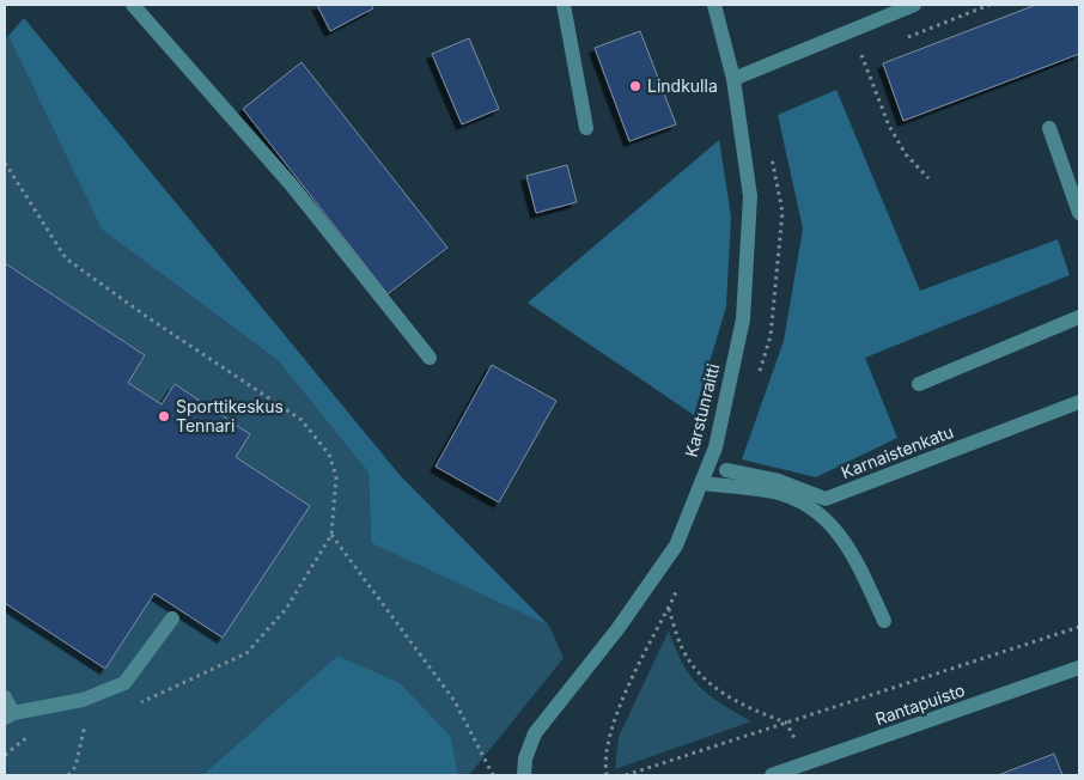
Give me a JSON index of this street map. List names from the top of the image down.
{
  "streets": {
    "street": ["Karstunraitti", "Karnaistenkatu", "Rantapuisto"]
  },
  "places": ["Lindkulla", "Sporttikeskus Tennari"]
}
